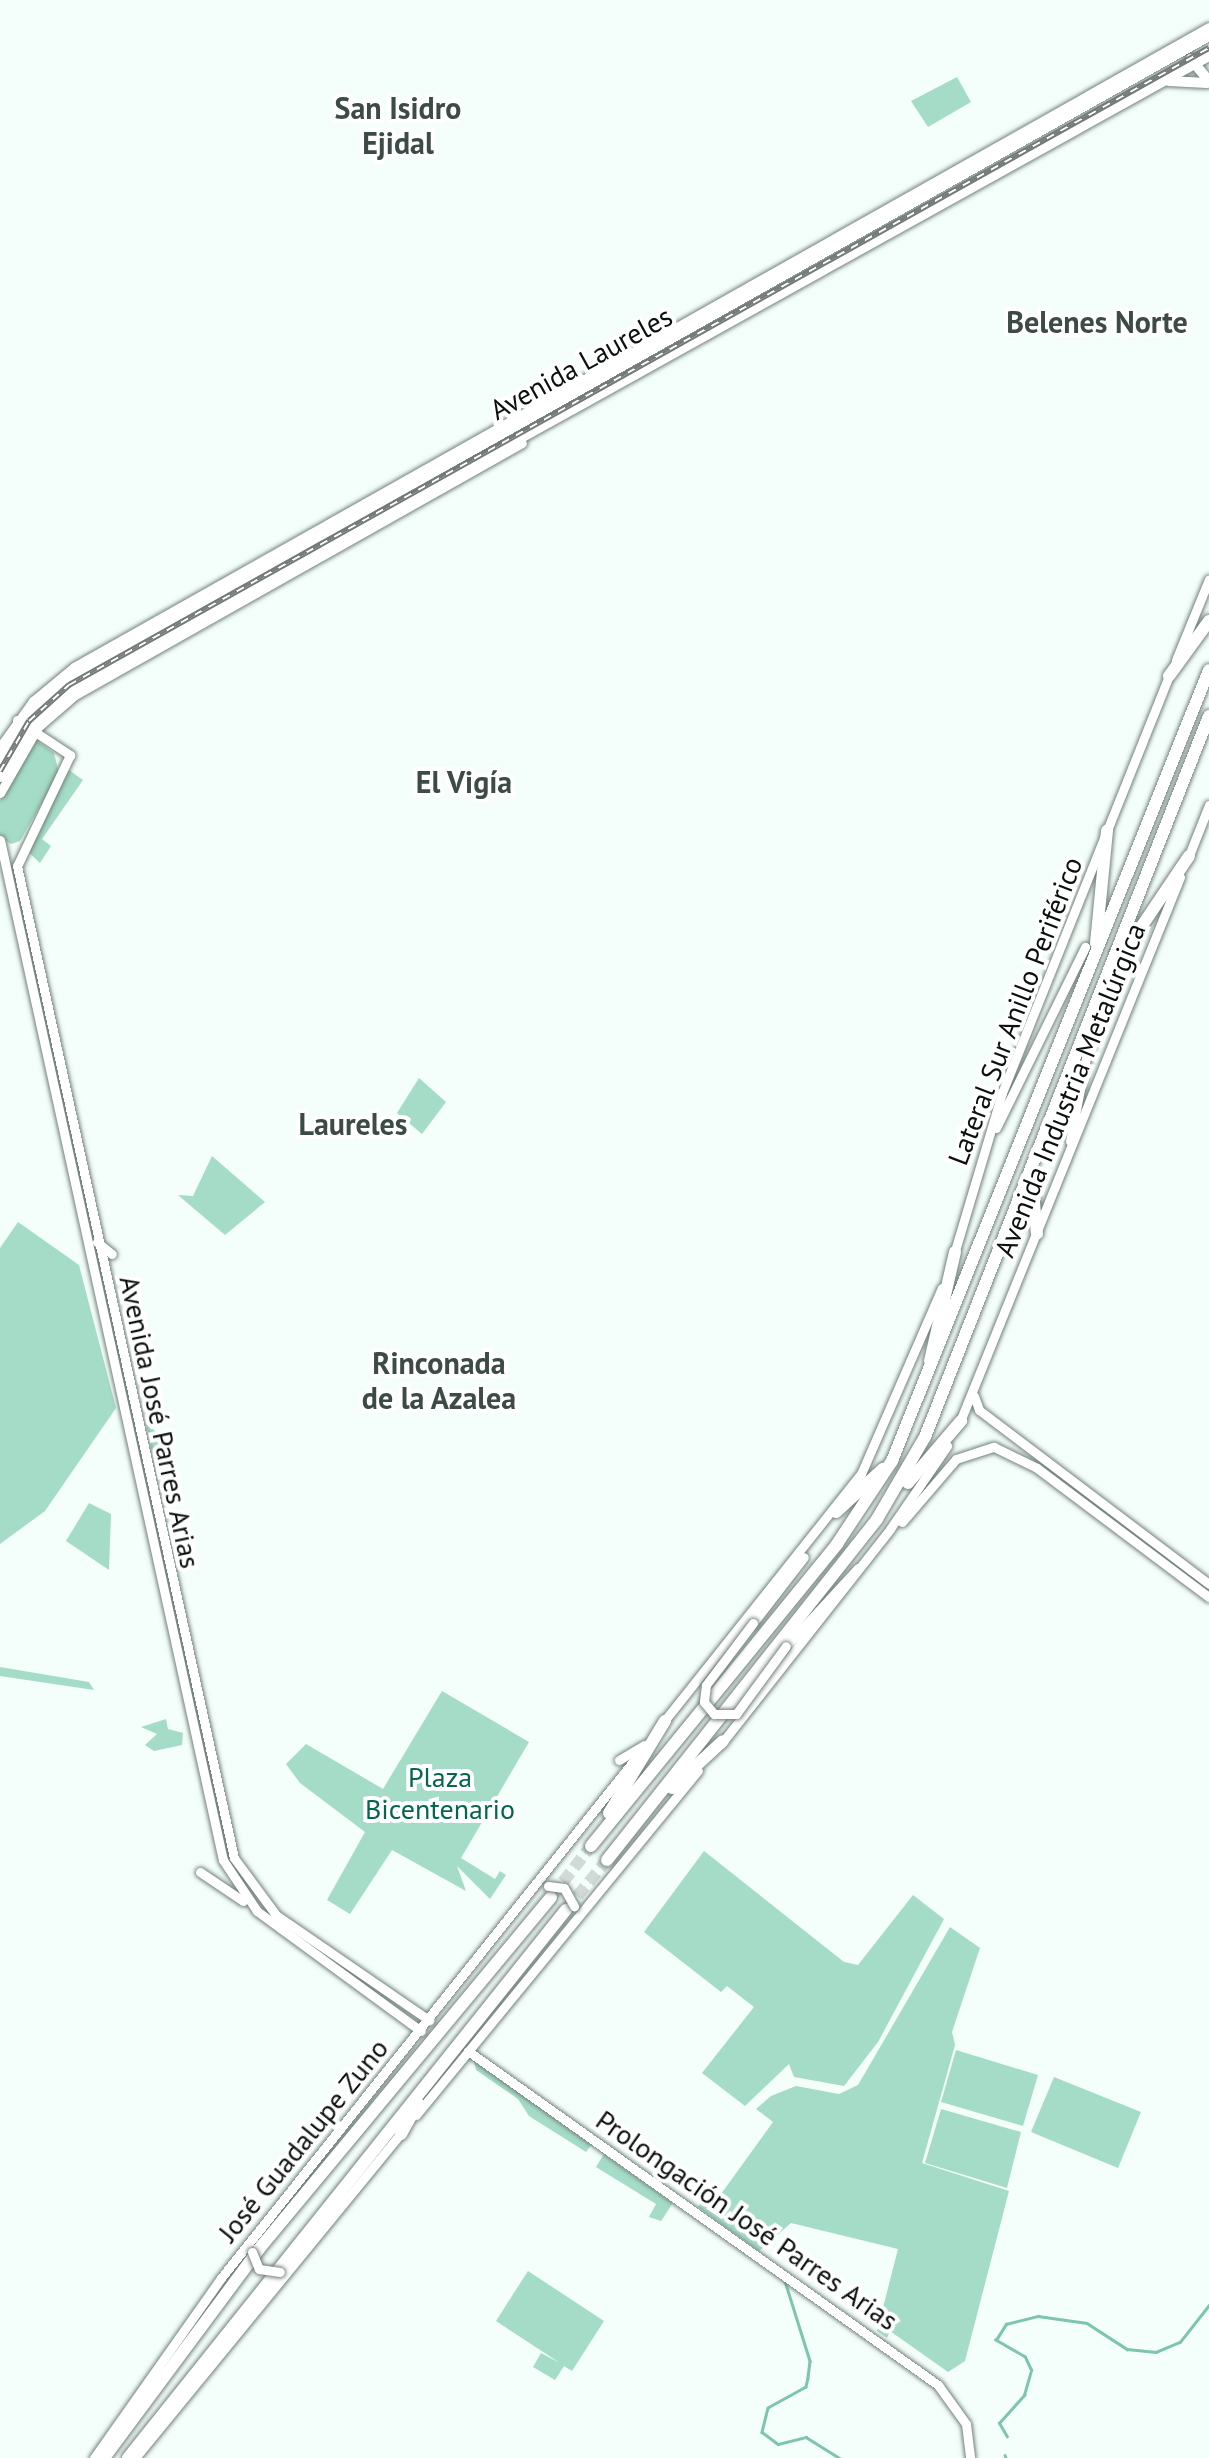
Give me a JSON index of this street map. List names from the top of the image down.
{
  "streets": {
    "main road": [
      "Avenida Laureles",
      "Lateral Sur Anillo Periférico",
      "Avenida Industria Metalúrgica",
      "Avenida José Parres Arias",
      "José Guadalupe Zuno",
      "Prolongación José Parres Arias"
    ]
  },
  "crossings": [
    ["Avenida Laureles", "Avenida José Parres Arias"],
    ["Lateral Sur Anillo Periférico", "José Guadalupe Zuno"],
    ["Avenida José Parres Arias", "José Guadalupe Zuno"]
  ],
  "districts": [
    "San Isidro Ejidal",
    "Belenes Norte",
    "El Vigía",
    "Laureles",
    "Rinconada de la Azalea"
  ],
  "parks": ["Plaza Bicentenario"]
}
